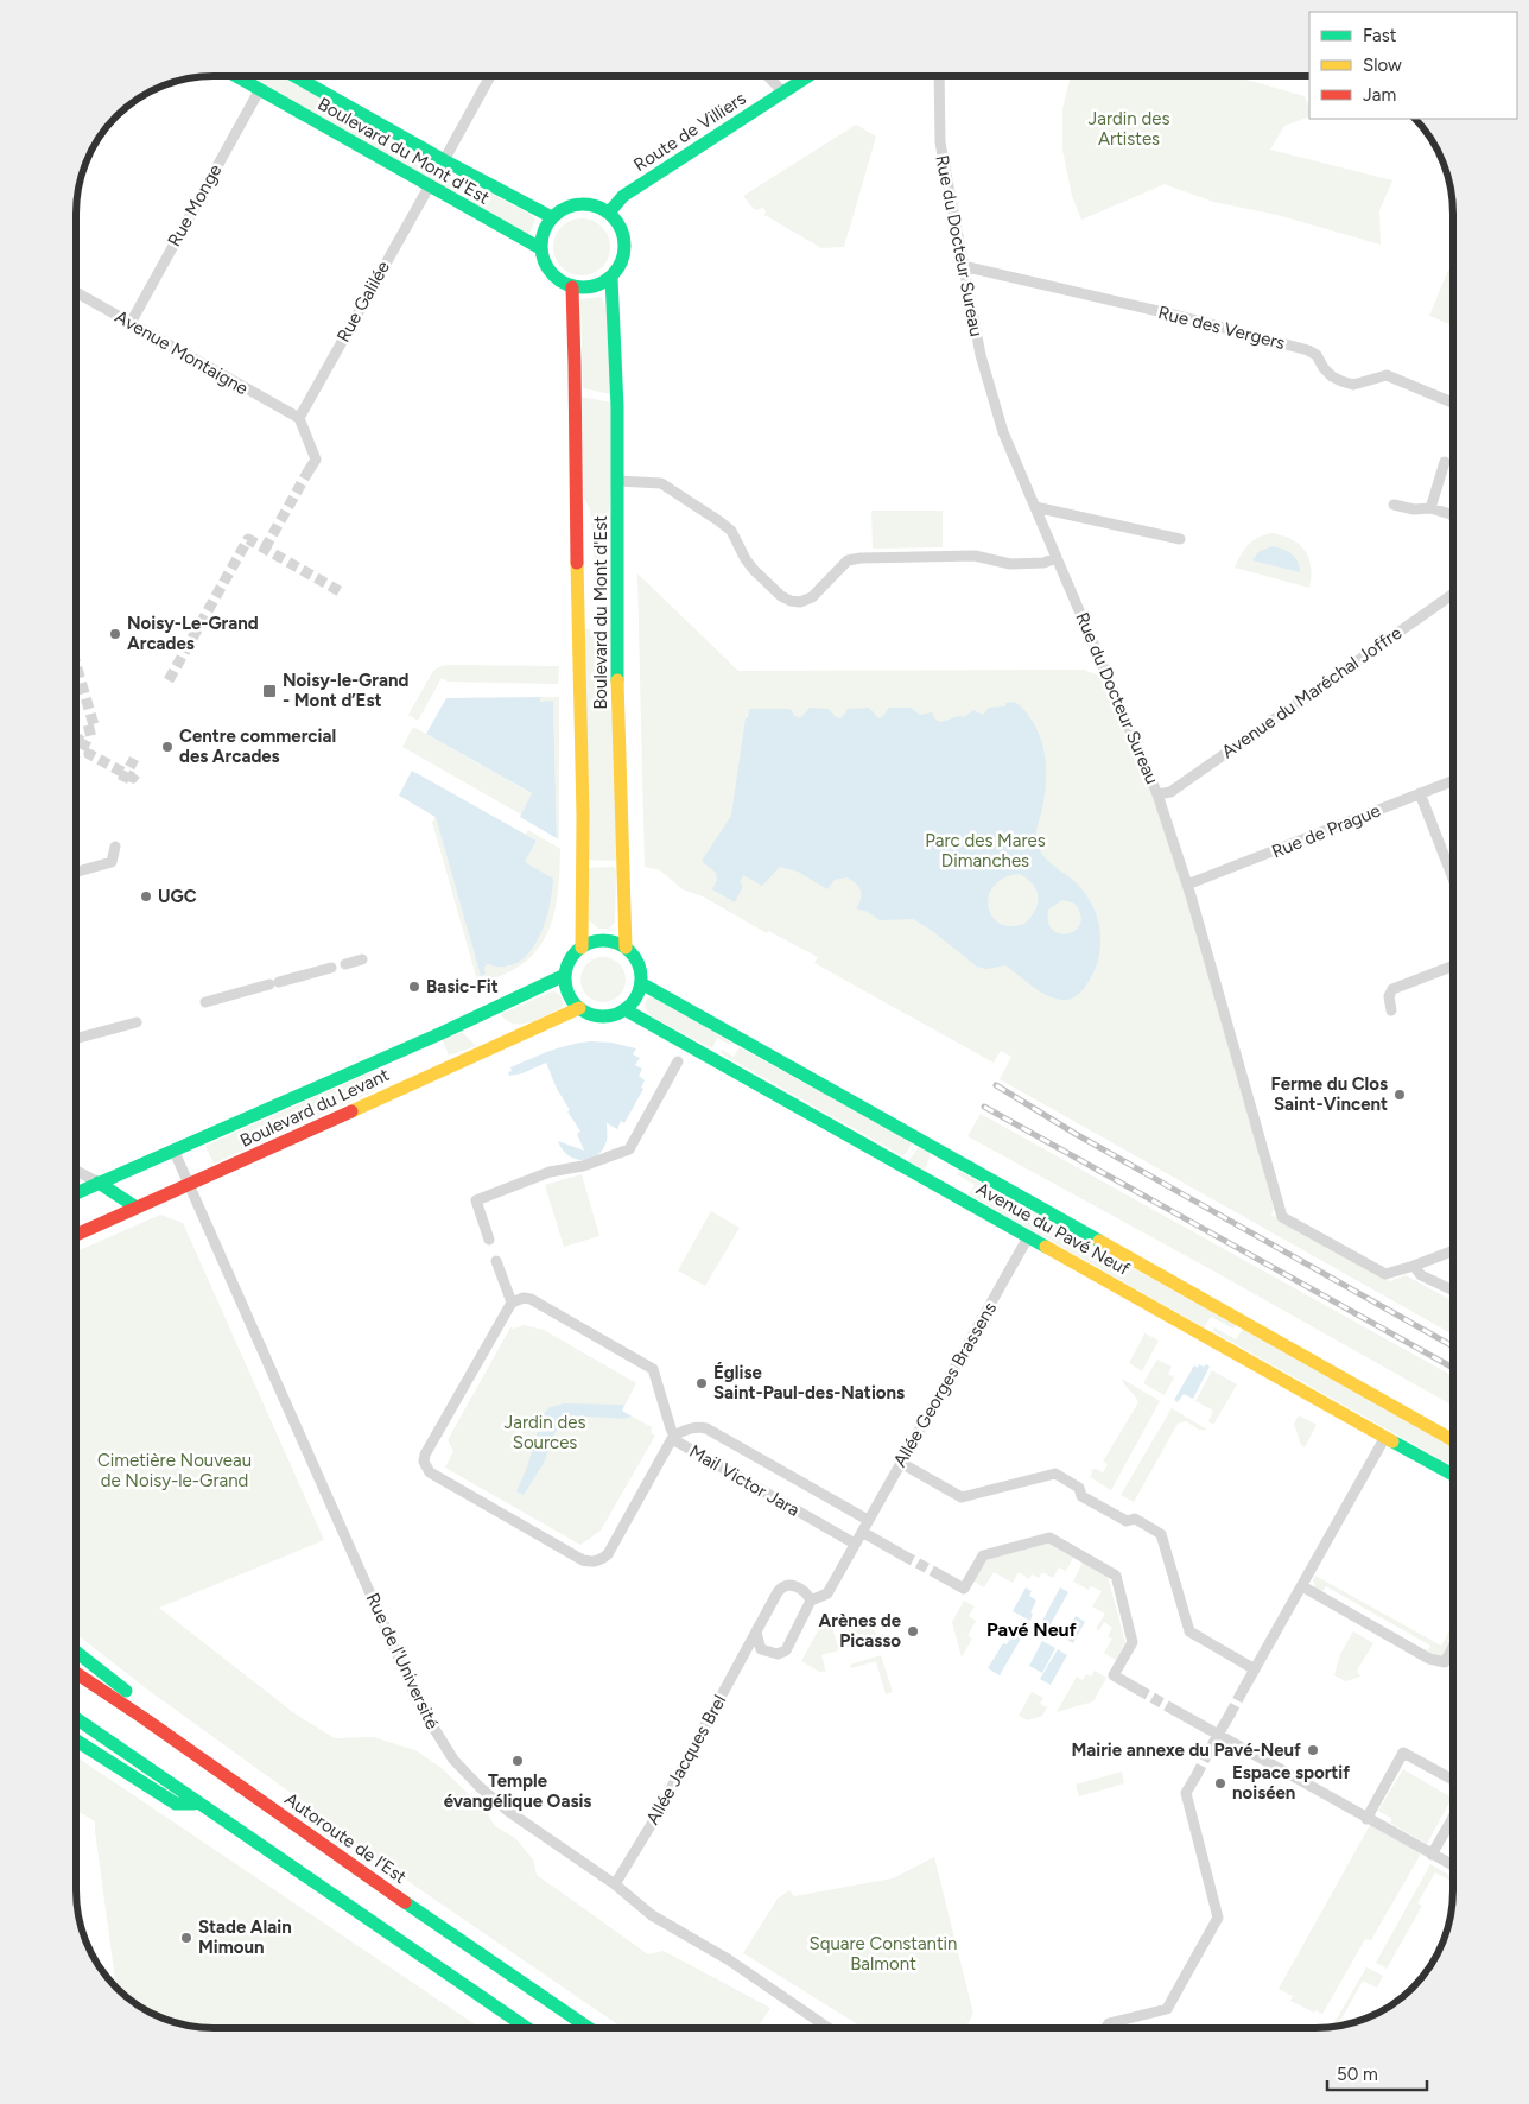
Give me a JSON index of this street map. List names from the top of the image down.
{
  "streets": {
    "main road": [
      "Route de Villiers",
      "Boulevard du Mont d'Est",
      "Boulevard du Levant",
      "Avenue du Pavé Neuf",
      "Autoroute de l’Est"
    ],
    "street": [
      "Rue Monge",
      "Rue du Docteur Sureau",
      "Rue Galilée",
      "Rue des Vergers",
      "Avenue Montaigne",
      "Avenue du Maréchal Joffre",
      "Rue de Prague",
      "Allée Georges Brassens",
      "Mail Victor Jara",
      "Rue de l'Université",
      "Allée Jacques Brel"
    ]
  },
  "crossings": [
    ["Route de Villiers", "Boulevard du Mont d'Est"],
    ["Boulevard du Mont d'Est", "Rue Monge"],
    ["Boulevard du Mont d'Est", "Rue Galilée"],
    ["Boulevard du Mont d'Est", "Boulevard du Levant"],
    ["Boulevard du Mont d'Est", "Avenue du Pavé Neuf"],
    ["Rue Monge", "Avenue Montaigne"],
    ["Rue du Docteur Sureau", "Rue des Vergers"],
    ["Rue du Docteur Sureau", "Avenue du Maréchal Joffre"],
    ["Rue du Docteur Sureau", "Rue de Prague"],
    ["Rue Galilée", "Avenue Montaigne"],
    ["Boulevard du Levant", "Avenue du Pavé Neuf"],
    ["Boulevard du Levant", "Rue de l'Université"],
    ["Avenue du Pavé Neuf", "Allée Georges Brassens"],
    ["Allée Georges Brassens", "Mail Victor Jara"],
    ["Rue de l'Université", "Allée Jacques Brel"]
  ],
  "districts": ["Pavé Neuf"],
  "parks": [
    "Jardin des Artistes",
    "Parc des Mares Dimanches",
    "Jardin des Sources",
    "Cimetière Nouveau de Noisy-le-Grand",
    "Square Constantin Balmont"
  ],
  "places": {
    "other": [
      "Noisy-Le-Grand Arcades",
      "Centre commercial des Arcades",
      "UGC",
      "Basic-Fit",
      "Ferme du Clos Saint-Vincent",
      "Église Saint-Paul-des-Nations",
      "Arènes de Picasso",
      "Mairie annexe du Pavé-Neuf",
      "Temple évangélique Oasis",
      "Espace sportif noiséen",
      "Stade Alain Mimoun"
    ],
    "transit": ["Noisy-le-Grand - Mont d’Est"]
  },
  "legend": ["Fast", "Slow", "Jam"],
  "scale_bar": "50 m"
}
